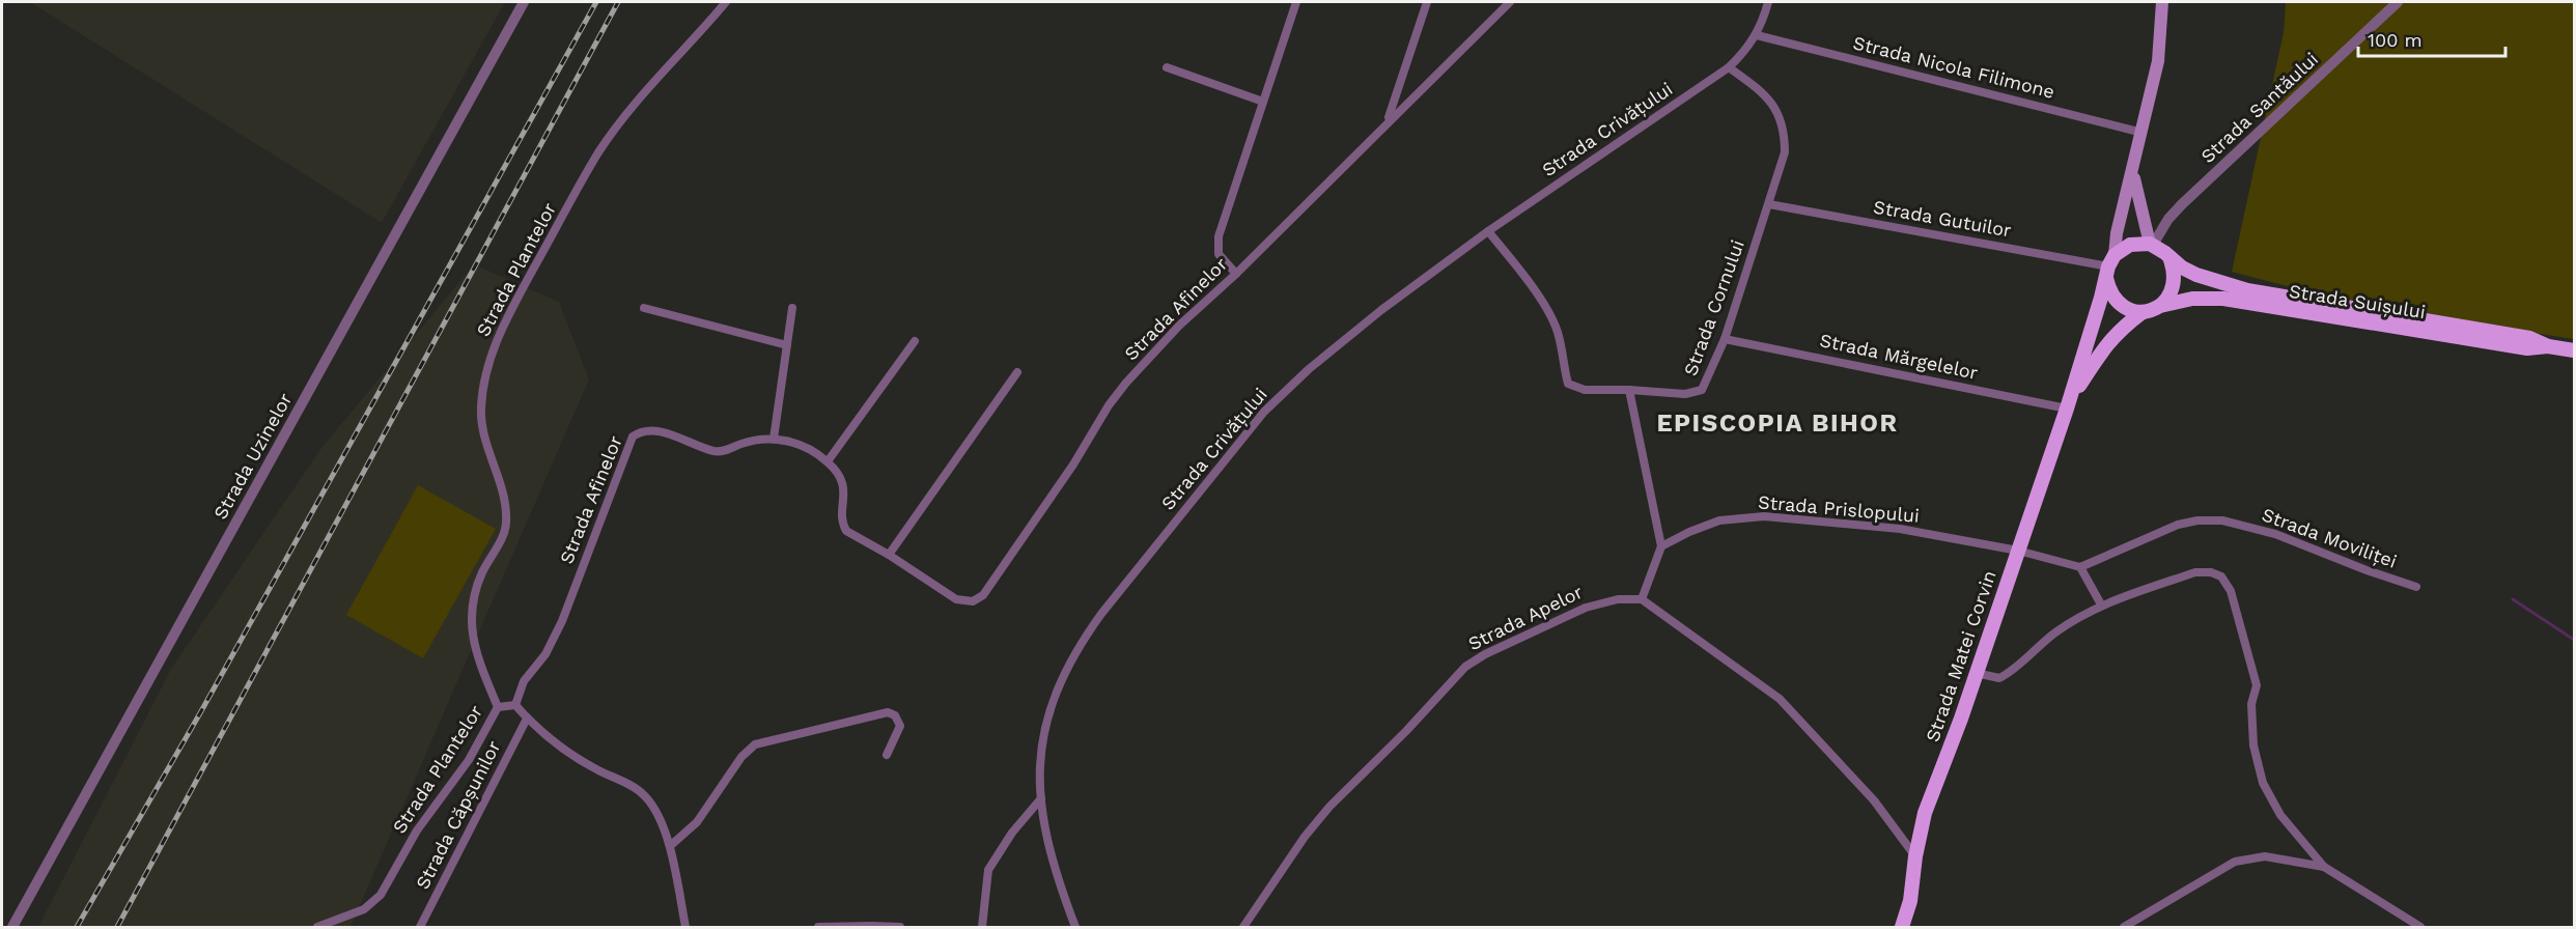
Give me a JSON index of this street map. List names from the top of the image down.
{
  "streets": {
    "main road": ["Strada Suișului", "Strada Matei Corvin"],
    "street": [
      "Strada Nicola Filimone",
      "Strada Santăului",
      "Strada Crivățului",
      "Strada Gutuilor",
      "Strada Plantelor",
      "Strada Cornului",
      "Strada Afinelor",
      "Strada Mărgelelor",
      "Strada Uzinelor",
      "Strada Prislopului",
      "Strada Moviliței",
      "Strada Apelor",
      "Strada Căpșunilor"
    ]
  },
  "crossings": [
    ["Strada Nicola Filimone", "Strada Crivățului"],
    ["Strada Nicola Filimone", "Strada Matei Corvin"],
    ["Strada Santăului", "Strada Gutuilor"],
    ["Strada Santăului", "Strada Suișului"],
    ["Strada Santăului", "Strada Matei Corvin"],
    ["Strada Crivățului", "Strada Cornului"],
    ["Strada Gutuilor", "Strada Suișului"],
    ["Strada Gutuilor", "Strada Cornului"],
    ["Strada Gutuilor", "Strada Matei Corvin"],
    ["Strada Suișului", "Strada Matei Corvin"],
    ["Strada Cornului", "Strada Mărgelelor"],
    ["Strada Mărgelelor", "Strada Matei Corvin"],
    ["Strada Prislopului", "Strada Matei Corvin"]
  ],
  "districts": ["EPISCOPIA BIHOR"],
  "scale_bar": "100 m"
}
